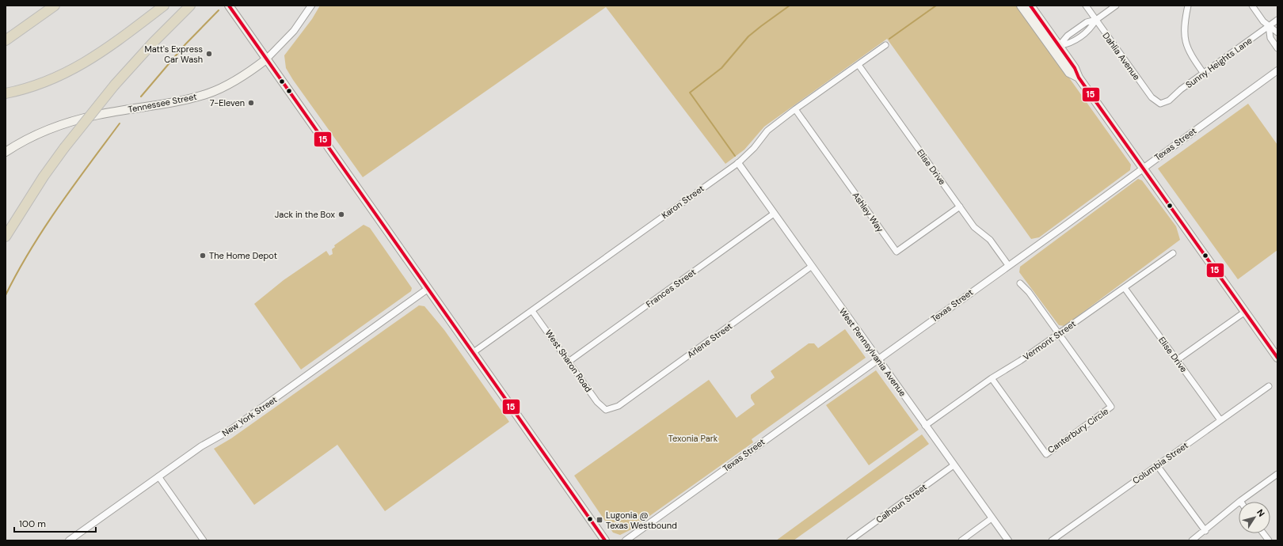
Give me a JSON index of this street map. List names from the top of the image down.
{
  "streets": {
    "main road": ["Tennessee Street"],
    "street": [
      "Dahlia Avenue",
      "Sunny Heights Lane",
      "Texas Street",
      "Elise Drive",
      "Karon Street",
      "Ashley Way",
      "Frances Street",
      "Arlene Street",
      "Vermont Street",
      "West Pennsylvania Avenue",
      "West Sharon Road",
      "New York Street",
      "Canterbury Circle",
      "Columbia Street",
      "Calhoun Street"
    ]
  },
  "crossings": [
    ["Dahlia Avenue", "Sunny Heights Lane"],
    ["Texas Street", "Elise Drive"],
    ["Texas Street", "West Pennsylvania Avenue"],
    ["Elise Drive", "Karon Street"],
    ["Elise Drive", "Ashley Way"],
    ["Elise Drive", "Vermont Street"],
    ["Elise Drive", "Columbia Street"],
    ["Karon Street", "Ashley Way"],
    ["Karon Street", "West Pennsylvania Avenue"],
    ["Karon Street", "West Sharon Road"],
    ["Frances Street", "West Pennsylvania Avenue"],
    ["Frances Street", "West Sharon Road"],
    ["Arlene Street", "West Pennsylvania Avenue"],
    ["Arlene Street", "West Sharon Road"],
    ["Vermont Street", "West Pennsylvania Avenue"],
    ["Vermont Street", "Canterbury Circle"],
    ["West Pennsylvania Avenue", "Calhoun Street"]
  ],
  "parks": ["Texonia Park"],
  "places": {
    "other": [
      "Matt's Express Car Wash",
      "7-Eleven",
      "Jack in the Box",
      "The Home Depot"
    ],
    "transit": ["Lugonia @ Texas Westbound"]
  },
  "lines": ["transit line 15"],
  "scale_bar": "100 m",
  "north": "top right"
}
